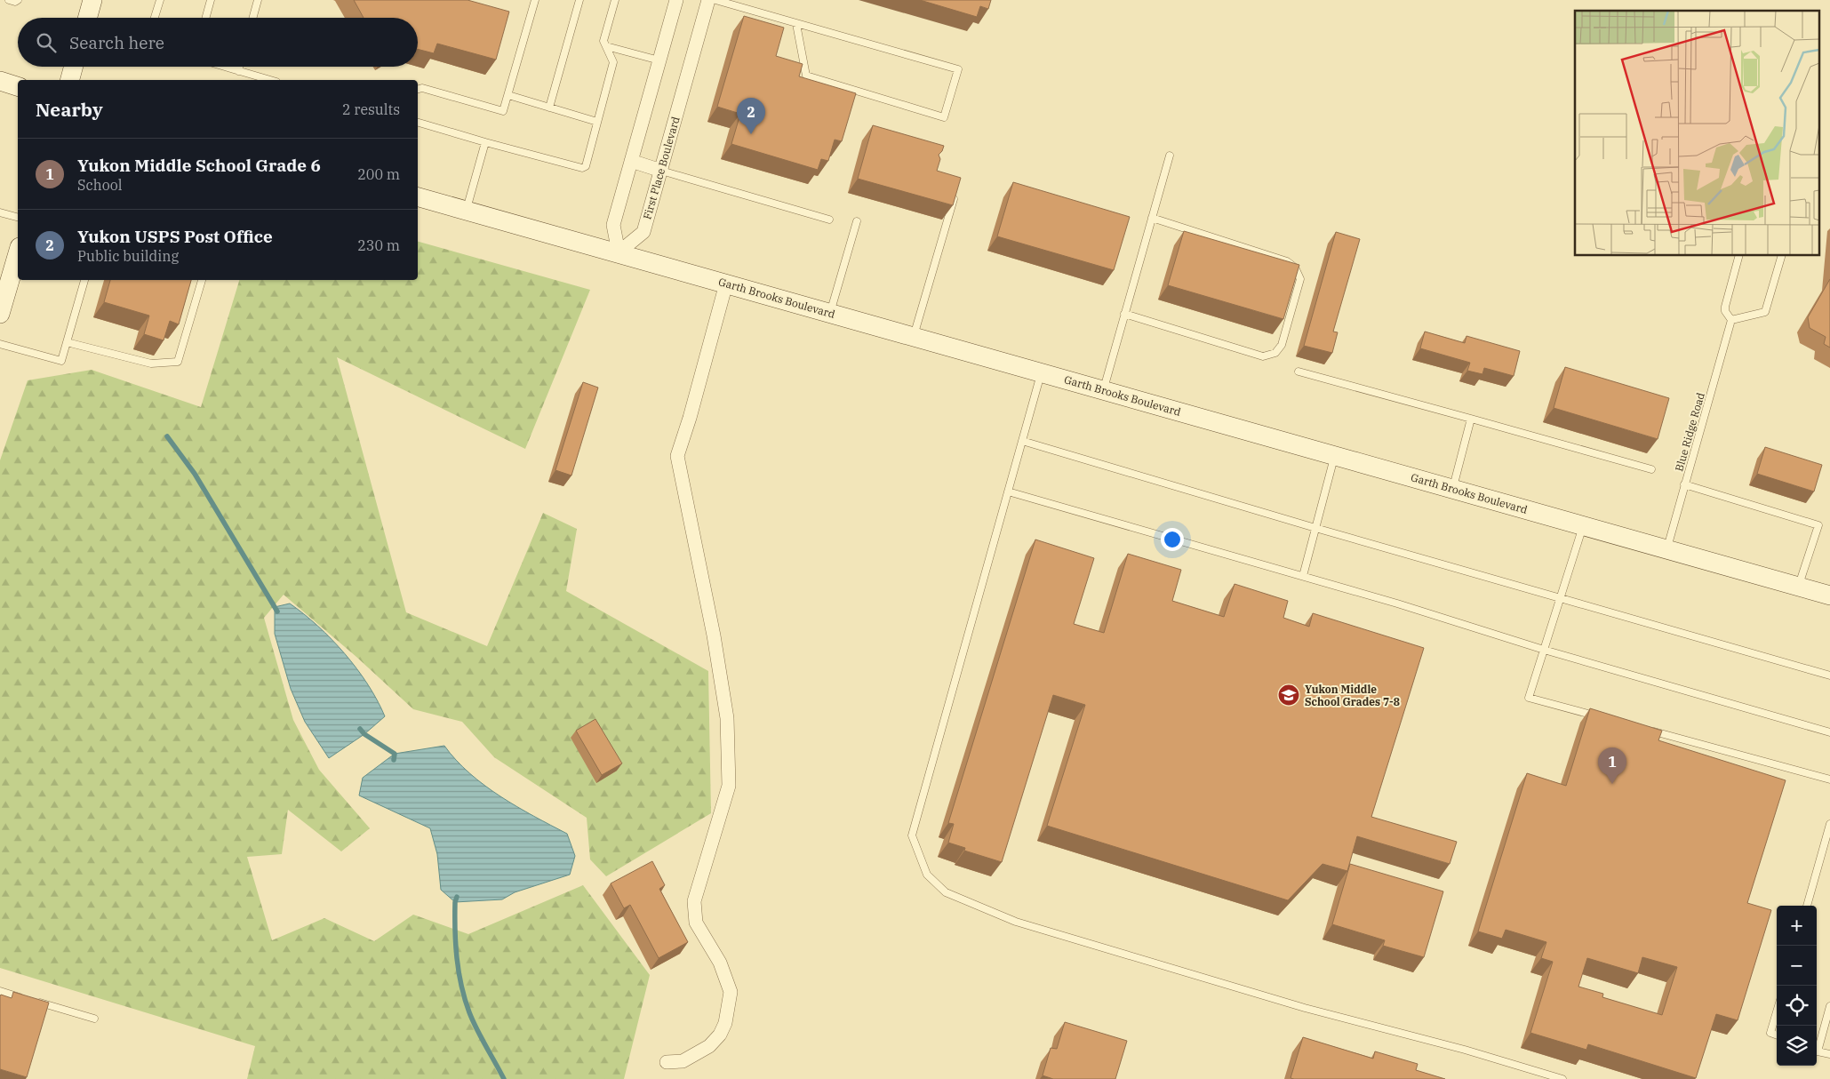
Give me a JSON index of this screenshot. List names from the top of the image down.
{
  "streets": {
    "street": ["First Place Boulevard", "Garth Brooks Boulevard"],
    "lane": ["Blue Ridge Road"]
  },
  "crossings": [
    ["First Place Boulevard", "Garth Brooks Boulevard"],
    ["Garth Brooks Boulevard", "Blue Ridge Road"]
  ],
  "places": {
    "school or university": ["Yukon Middle School Grades 7-8"]
  },
  "page": {
    "search": "Search here",
    "heading": ["Nearby", "2 results"],
    "pins": ["2", "1"],
    "list": [
      {
        "mark": "1",
        "name": "Yukon Middle School Grade 6",
        "note": "School",
        "value": "200 m"
      },
      {
        "mark": "2",
        "name": "Yukon USPS Post Office",
        "note": "Public building",
        "value": "230 m"
      }
    ],
    "map_buttons": ["+", "−"]
  }
}
